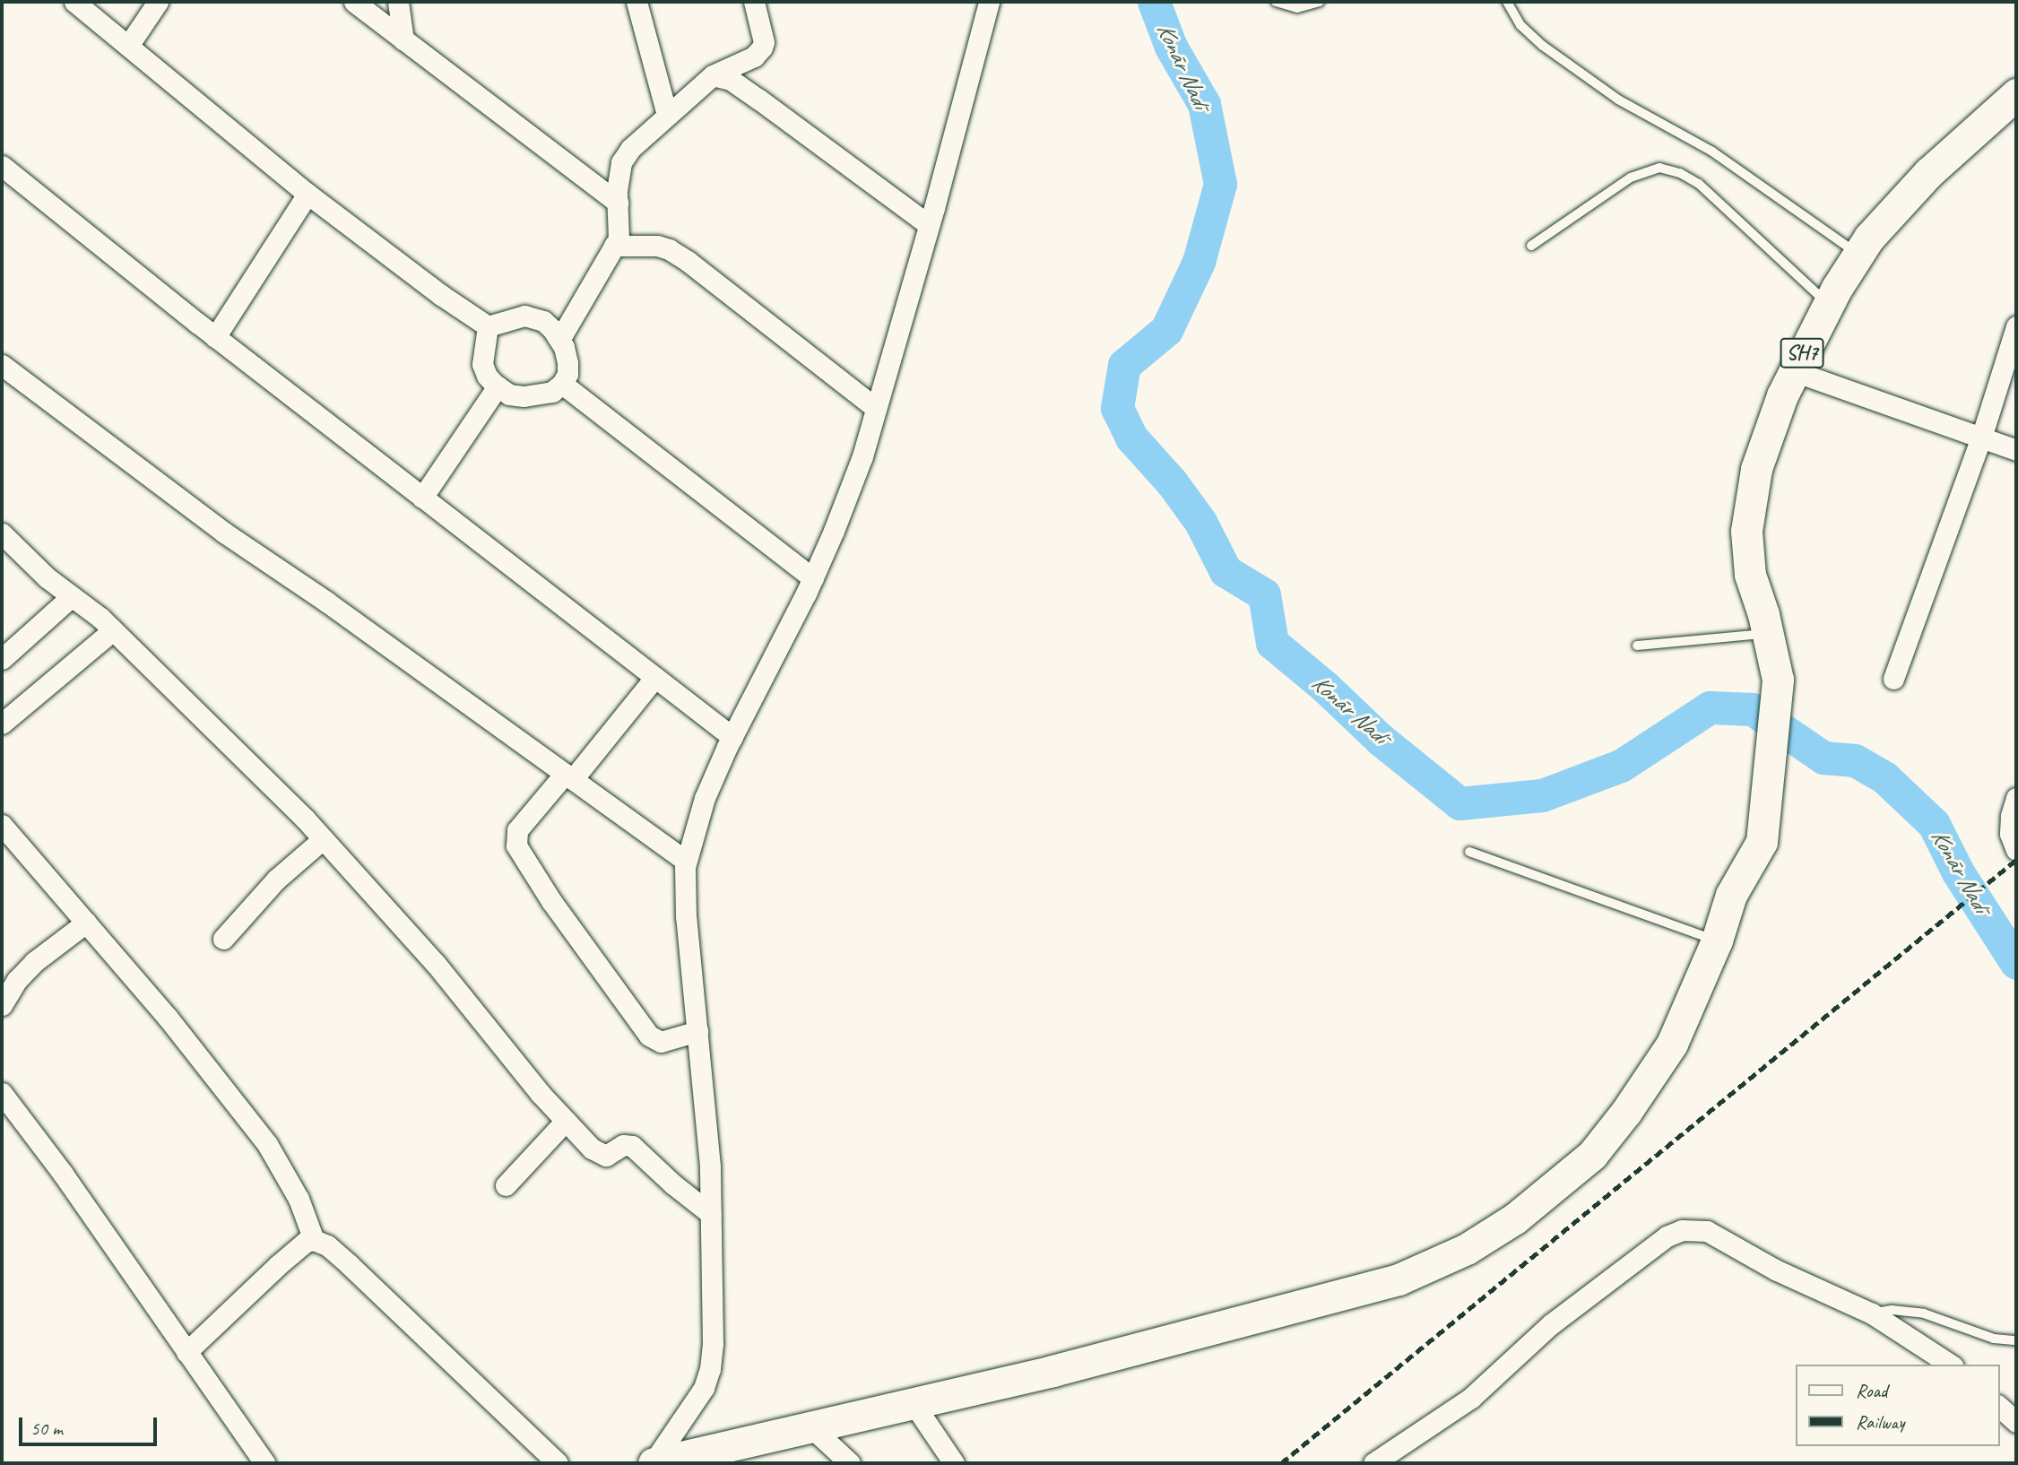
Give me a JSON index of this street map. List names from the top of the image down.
{
  "streets": {
    "main road": ["SH7"]
  },
  "water": ["Konār Nadī"],
  "legend": ["Road", "Railway"],
  "scale_bar": "50 m"
}
